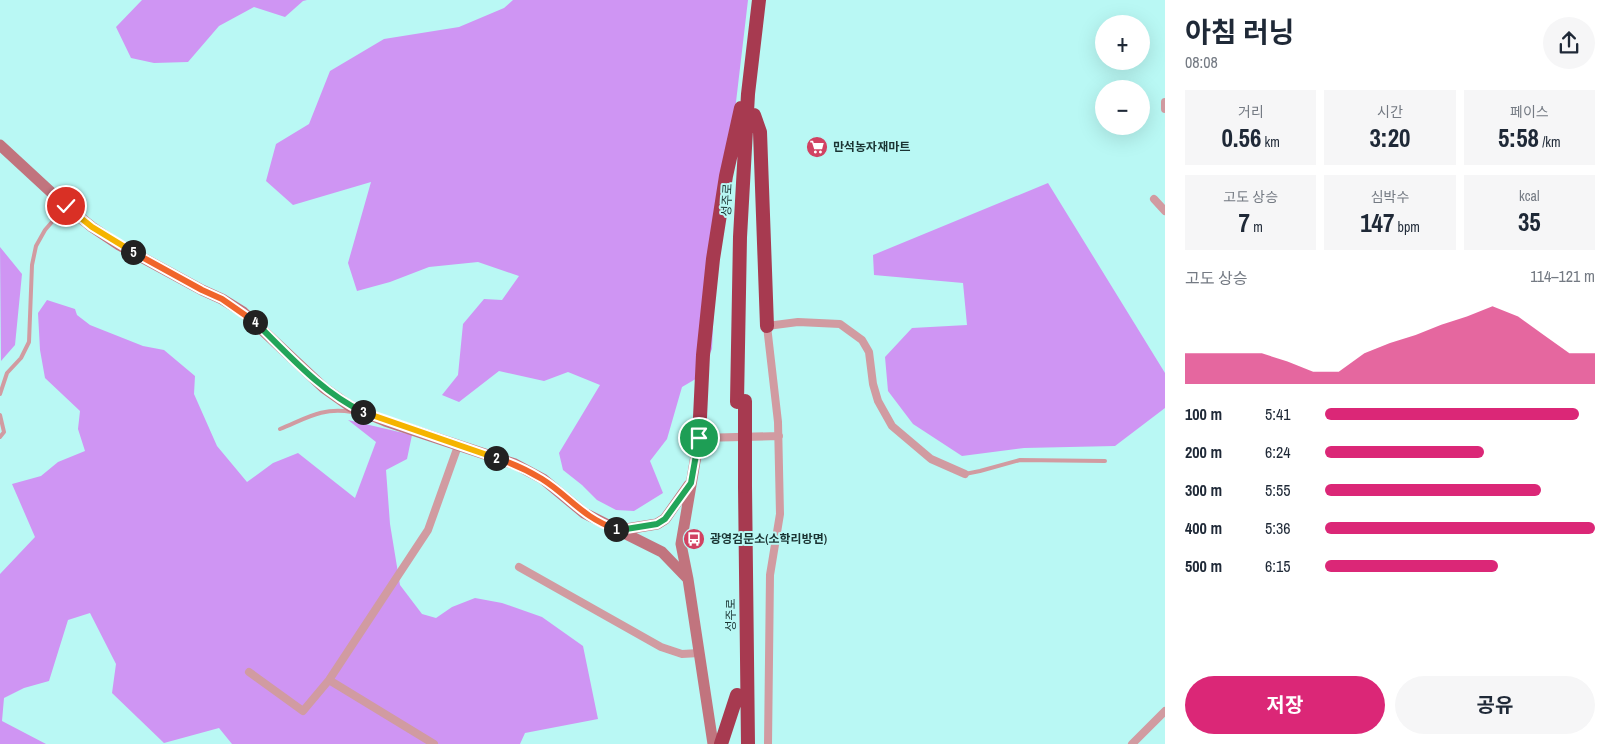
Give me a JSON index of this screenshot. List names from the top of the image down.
{
  "streets": {
    "highway": ["성주로"]
  },
  "places": {
    "supermarket": ["만석농자재마트"],
    "bus stop": ["광영검문소(소학리방면)"]
  },
  "page": {
    "heading": ["아침 러닝", "08:08"],
    "map_buttons": ["+", "−"],
    "stats": [
      ["거리", "0.56 km"],
      ["시간", "3:20"],
      ["페이스", "5:58 /km"],
      ["고도 상승", "7 m"],
      ["심박수", "147 bpm"],
      ["kcal", "35"]
    ],
    "pins": [
      "5",
      "4",
      "3",
      "2",
      "1"
    ],
    "chart": ["고도 상승", "114–121 m"],
    "list": [
      {
        "name": "100 m",
        "note": "5:41"
      },
      {
        "name": "200 m",
        "note": "6:24"
      },
      {
        "name": "300 m",
        "note": "5:55"
      },
      {
        "name": "400 m",
        "note": "5:36"
      },
      {
        "name": "500 m",
        "note": "6:15"
      }
    ],
    "buttons": ["저장", "공유"]
  }
}
